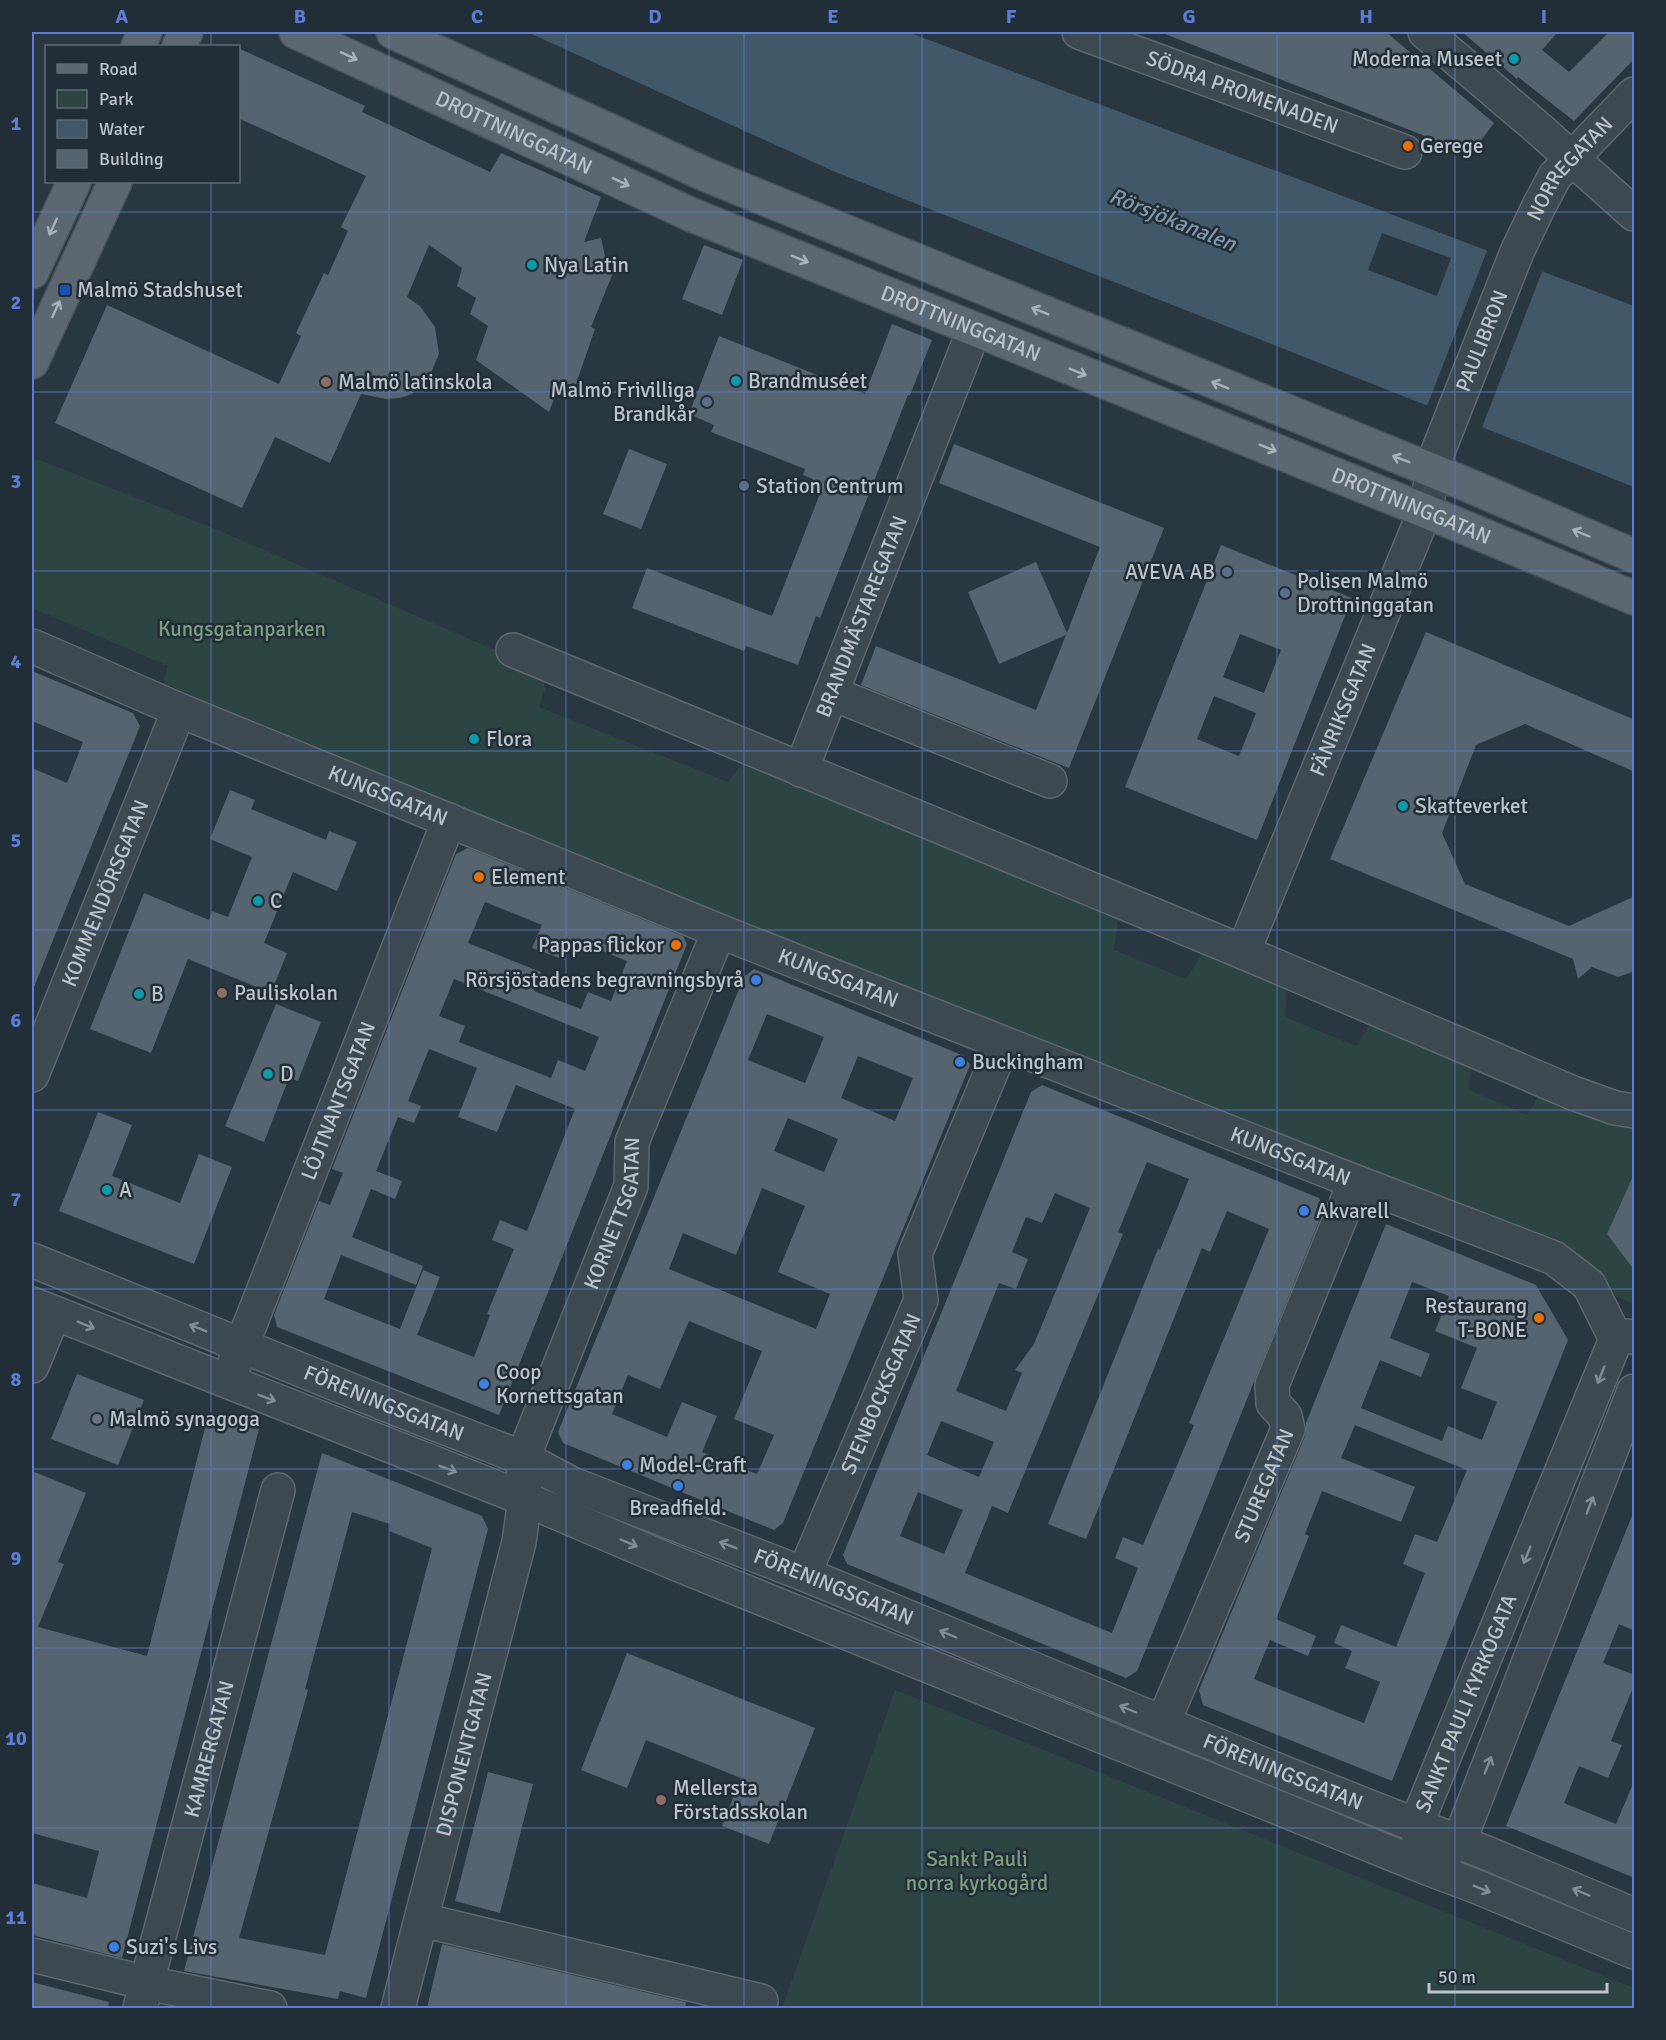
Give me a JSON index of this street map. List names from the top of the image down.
{
  "streets": {
    "main road": ["DROTTNINGGATAN"],
    "street": [
      "SÖDRA PROMENADEN",
      "NORREGATAN",
      "PAULIBRON",
      "BRANDMÄSTAREGATAN",
      "FÄNRIKSGATAN",
      "KUNGSGATAN",
      "KOMMENDÖRSGATAN",
      "LÖJTNANTSGATAN",
      "KORNETTSGATAN",
      "STENBOCKSGATAN",
      "FÖRENINGSGATAN",
      "STUREGATAN",
      "SANKT PAULI KYRKOGATA",
      "KAMRERGATAN",
      "DISPONENTGATAN"
    ]
  },
  "crossings": [
    ["DROTTNINGGATAN", "BRANDMÄSTAREGATAN"],
    ["DROTTNINGGATAN", "FÄNRIKSGATAN"],
    ["NORREGATAN", "PAULIBRON"],
    ["PAULIBRON", "FÄNRIKSGATAN"],
    ["KUNGSGATAN", "KOMMENDÖRSGATAN"],
    ["KUNGSGATAN", "LÖJTNANTSGATAN"],
    ["KUNGSGATAN", "KORNETTSGATAN"],
    ["KUNGSGATAN", "STENBOCKSGATAN"],
    ["KUNGSGATAN", "STUREGATAN"],
    ["KUNGSGATAN", "SANKT PAULI KYRKOGATA"],
    ["LÖJTNANTSGATAN", "FÖRENINGSGATAN"],
    ["KORNETTSGATAN", "FÖRENINGSGATAN"],
    ["KORNETTSGATAN", "DISPONENTGATAN"],
    ["STENBOCKSGATAN", "FÖRENINGSGATAN"],
    ["FÖRENINGSGATAN", "STUREGATAN"],
    ["FÖRENINGSGATAN", "SANKT PAULI KYRKOGATA"],
    ["FÖRENINGSGATAN", "DISPONENTGATAN"]
  ],
  "water": ["Rörsjökanalen"],
  "parks": ["Kungsgatanparken", "Sankt Pauli norra kyrkogård"],
  "places": {
    "other": [
      "Moderna Museet",
      "Gerege",
      "Nya Latin",
      "Brandmuséet",
      "Malmö latinskola",
      "Malmö Frivilliga Brandkår",
      "Station Centrum",
      "AVEVA AB",
      "Polisen Malmö Drottninggatan",
      "Flora",
      "Skatteverket",
      "Element",
      "C",
      "Pappas flickor",
      "Rörsjöstadens begravningsbyrå",
      "Pauliskolan",
      "B",
      "Buckingham",
      "D",
      "A",
      "Akvarell",
      "Restaurang T-BONE",
      "Coop Kornettsgatan",
      "Malmö synagoga",
      "Model-Craft",
      "Breadfield.",
      "Mellersta Förstadsskolan",
      "Suzi's Livs"
    ],
    "transit": ["Malmö Stadshuset"]
  },
  "legend": [
    "Road",
    "Park",
    "Water",
    "Building"
  ],
  "scale_bar": "50 m",
  "grid": {
    "columns": [
      "A",
      "B",
      "C",
      "D",
      "E",
      "F",
      "G",
      "H",
      "I"
    ],
    "rows": [
      "1",
      "2",
      "3",
      "4",
      "5",
      "6",
      "7",
      "8",
      "9",
      "10",
      "11"
    ]
  }
}
